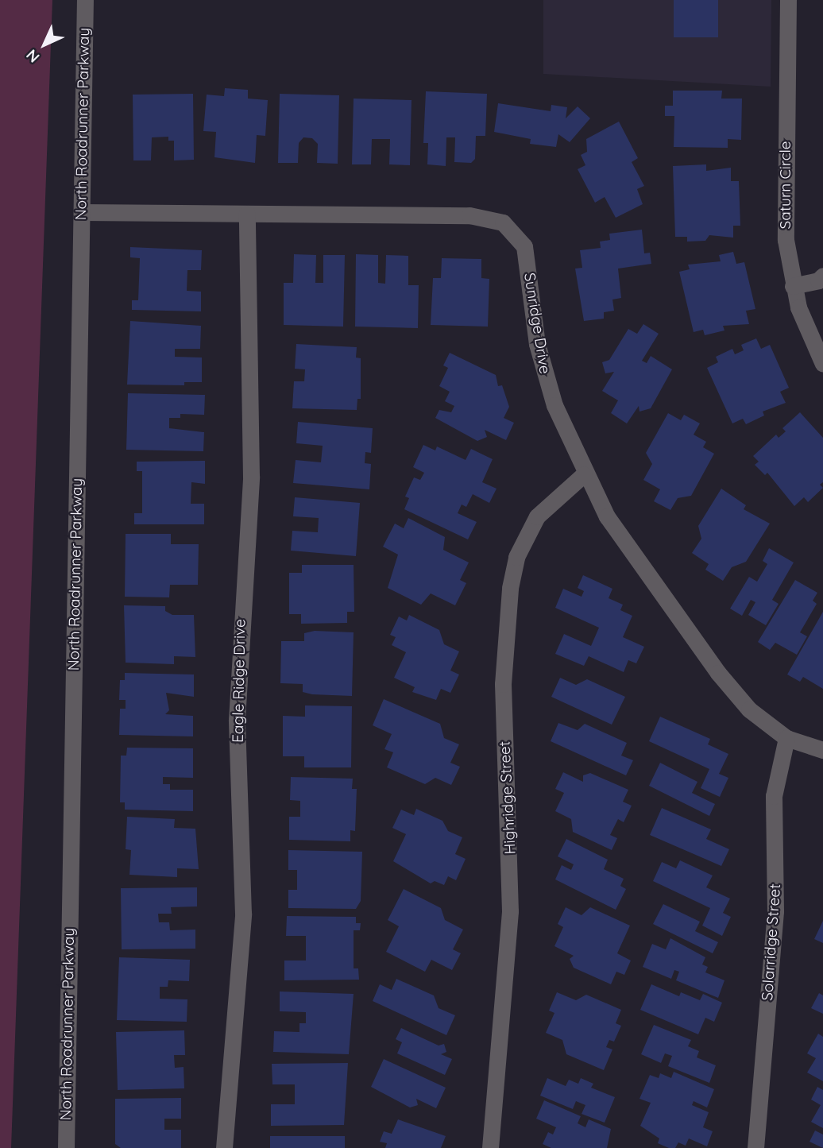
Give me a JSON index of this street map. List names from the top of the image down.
{
  "streets": {
    "street": [
      "North Roadrunner Parkway",
      "Saturn Circle",
      "Sunridge Drive",
      "Eagle Ridge Drive",
      "Highridge Street",
      "Solarridge Street"
    ]
  },
  "crossings": [
    ["North Roadrunner Parkway", "Sunridge Drive"],
    ["Sunridge Drive", "Eagle Ridge Drive"],
    ["Sunridge Drive", "Highridge Street"],
    ["Sunridge Drive", "Solarridge Street"]
  ],
  "north": "bottom left"
}
